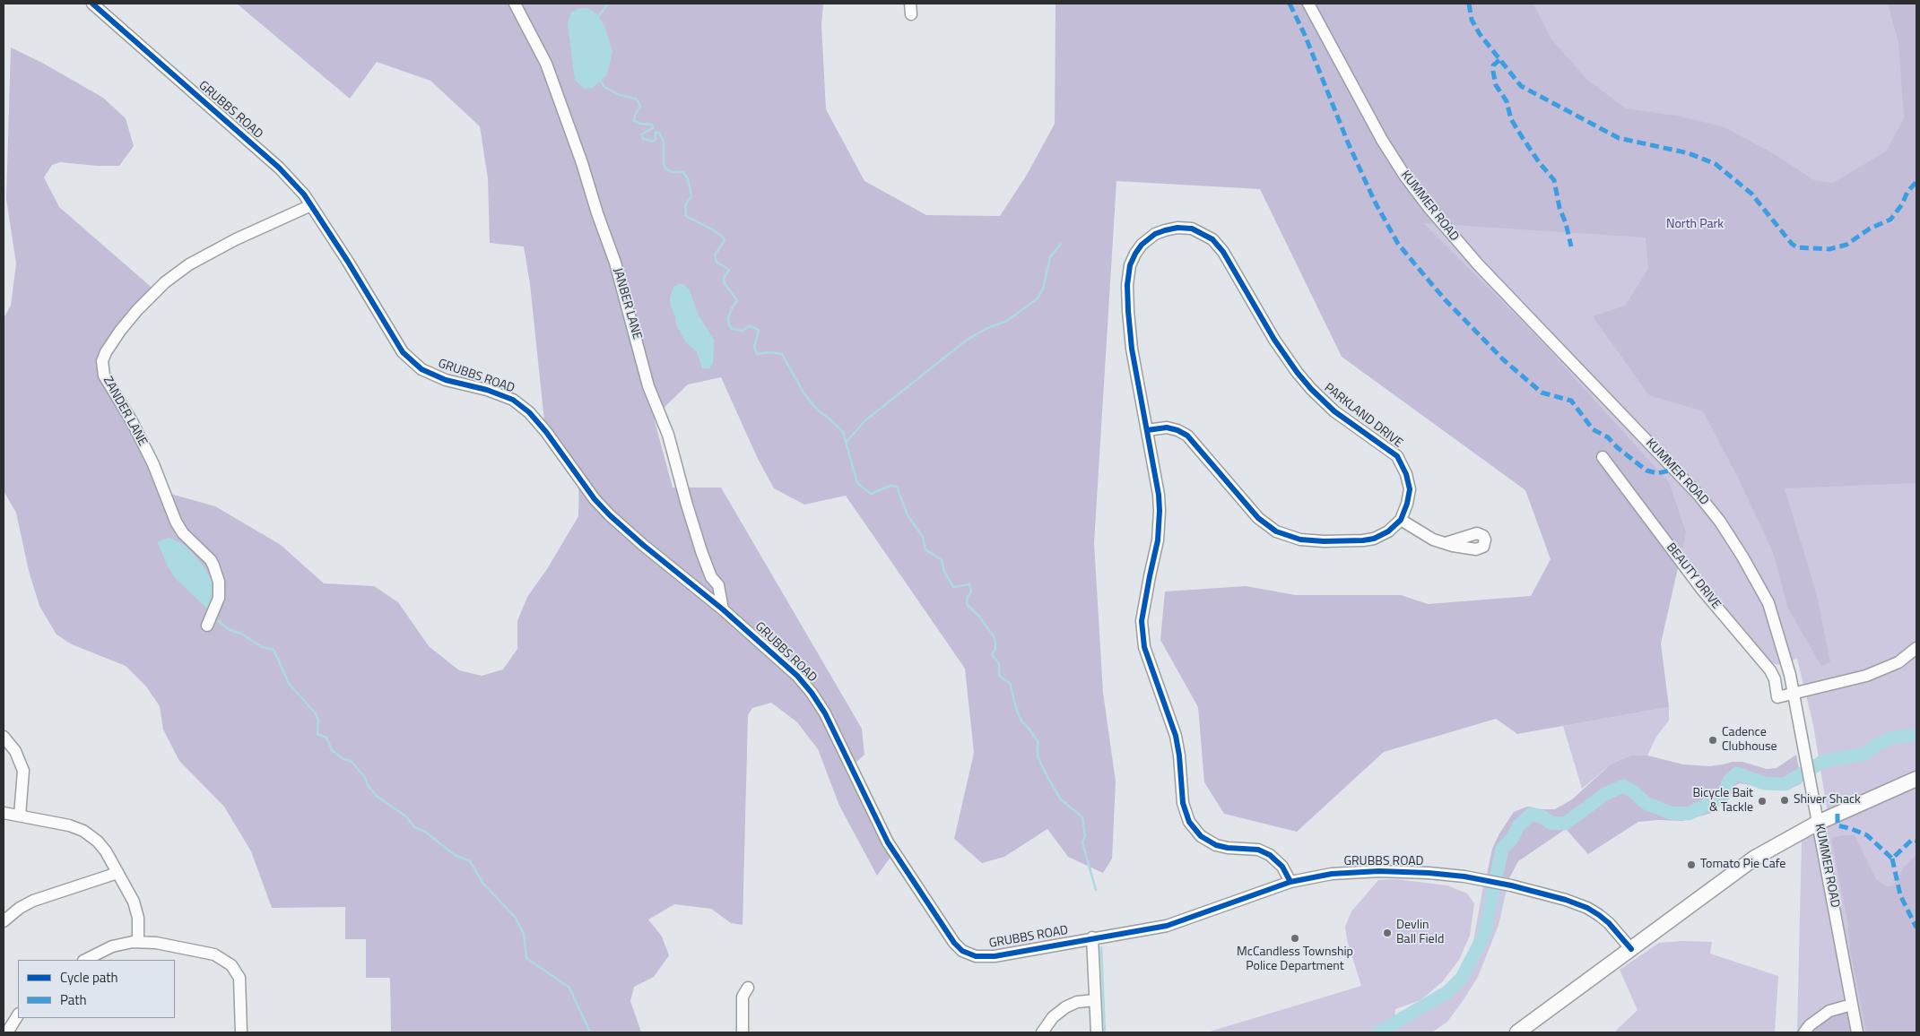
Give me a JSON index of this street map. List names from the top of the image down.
{
  "streets": {
    "street": [
      "GRUBBS ROAD",
      "KUMMER ROAD",
      "JANBER LANE",
      "ZANDER LANE",
      "PARKLAND DRIVE",
      "BEAUTY DRIVE"
    ]
  },
  "crossings": [
    ["GRUBBS ROAD", "JANBER LANE"],
    ["GRUBBS ROAD", "ZANDER LANE"],
    ["GRUBBS ROAD", "PARKLAND DRIVE"],
    ["KUMMER ROAD", "BEAUTY DRIVE"]
  ],
  "parks": ["North Park"],
  "places": [
    "Cadence Clubhouse",
    "Shiver Shack",
    "Bicycle Bait & Tackle",
    "Tomato Pie Cafe",
    "Devlin Ball Field",
    "McCandless Township Police Department"
  ],
  "legend": ["Cycle path", "Path"]
}
